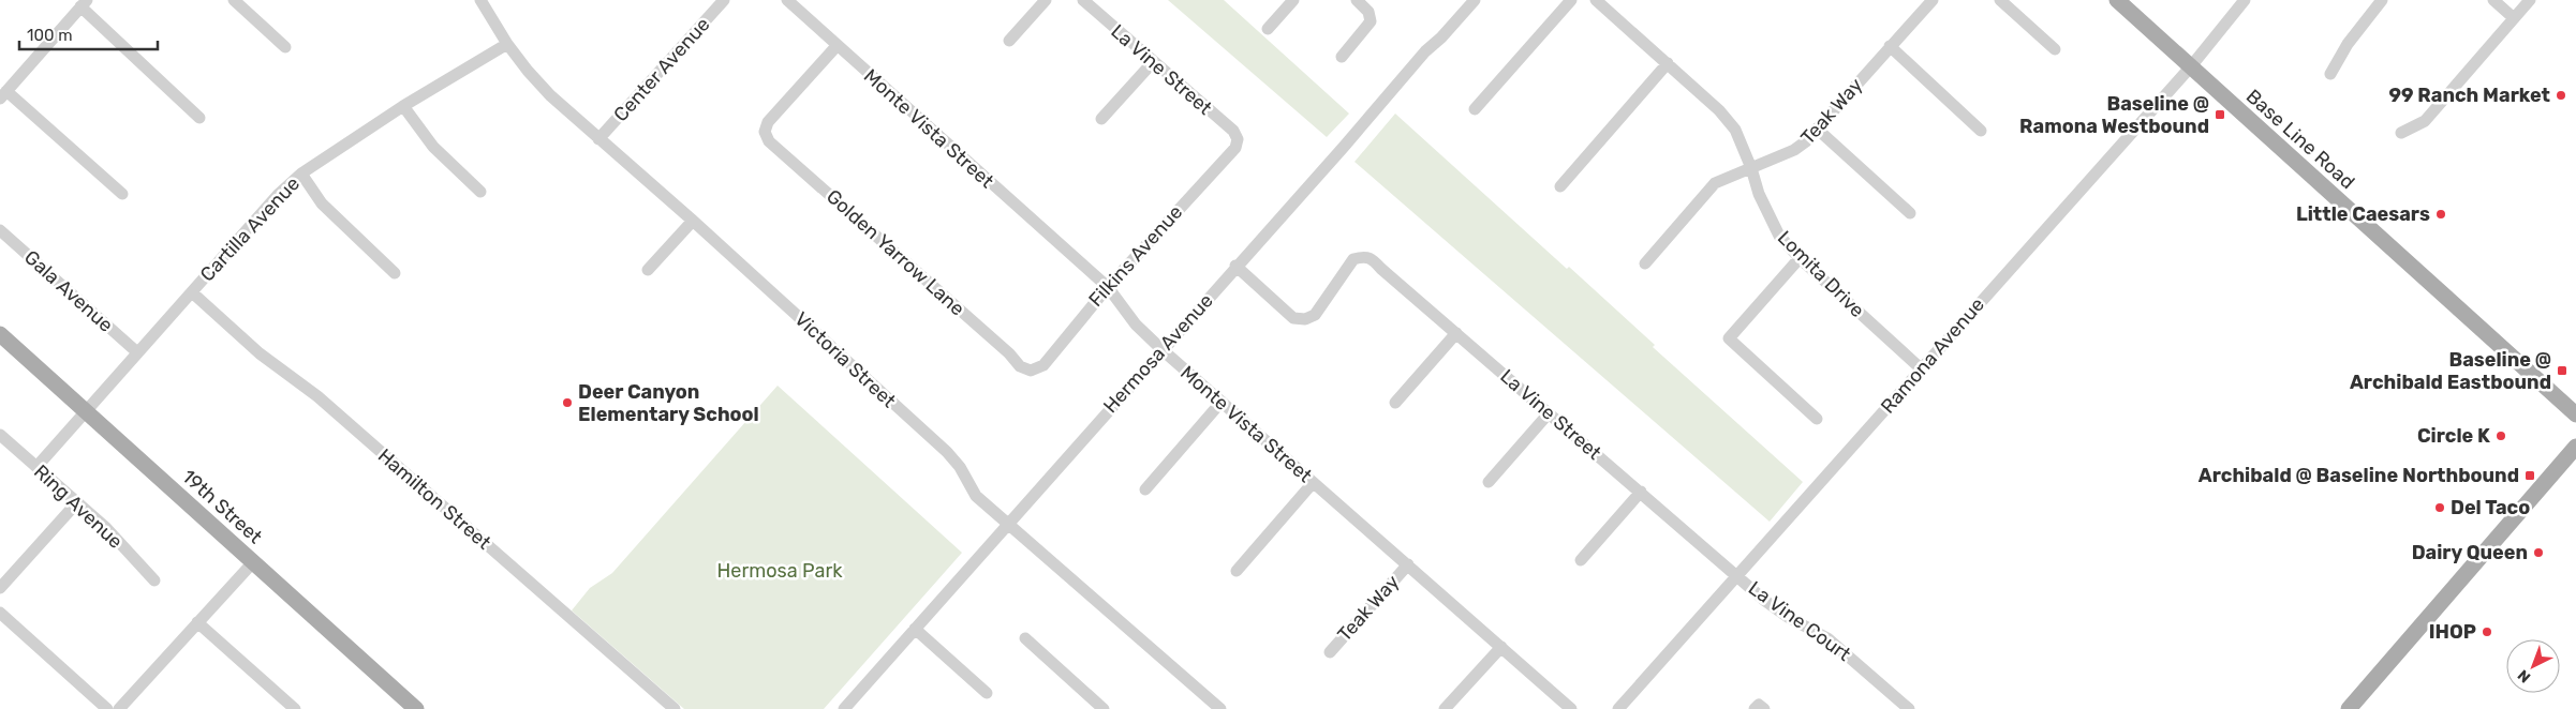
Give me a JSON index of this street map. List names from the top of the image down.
{
  "streets": {
    "main road": ["Base Line Road", "19th Street"],
    "street": [
      "Center Avenue",
      "La Vine Street",
      "Teak Way",
      "Monte Vista Street",
      "Cartilla Avenue",
      "Golden Yarrow Lane",
      "Filkins Avenue",
      "Lomita Drive",
      "Gala Avenue",
      "Hermosa Avenue",
      "Ramona Avenue",
      "Victoria Street",
      "Hamilton Street",
      "Ring Avenue",
      "La Vine Court"
    ]
  },
  "crossings": [
    ["Center Avenue", "Victoria Street"],
    ["La Vine Street", "Filkins Avenue"],
    ["La Vine Street", "Hermosa Avenue"],
    ["La Vine Street", "Ramona Avenue"],
    ["La Vine Street", "La Vine Court"],
    ["Teak Way", "Monte Vista Street"],
    ["Teak Way", "Lomita Drive"],
    ["Monte Vista Street", "Golden Yarrow Lane"],
    ["Monte Vista Street", "Filkins Avenue"],
    ["Monte Vista Street", "Hermosa Avenue"],
    ["Base Line Road", "Ramona Avenue"],
    ["Cartilla Avenue", "Gala Avenue"],
    ["Cartilla Avenue", "Victoria Street"],
    ["Cartilla Avenue", "Hamilton Street"],
    ["Cartilla Avenue", "Ring Avenue"],
    ["Cartilla Avenue", "19th Street"],
    ["Golden Yarrow Lane", "Filkins Avenue"],
    ["Lomita Drive", "Ramona Avenue"],
    ["Hermosa Avenue", "Victoria Street"],
    ["Ramona Avenue", "La Vine Court"]
  ],
  "parks": ["Hermosa Park"],
  "places": {
    "other": [
      "99 Ranch Market",
      "Little Caesars",
      "Deer Canyon Elementary School",
      "Circle K",
      "Del Taco",
      "Dairy Queen",
      "IHOP"
    ],
    "transit": ["Baseline @ Ramona Westbound", "Baseline @ Archibald Eastbound", "Archibald @ Baseline Northbound"]
  },
  "scale_bar": "100 m",
  "north": "bottom left"
}
